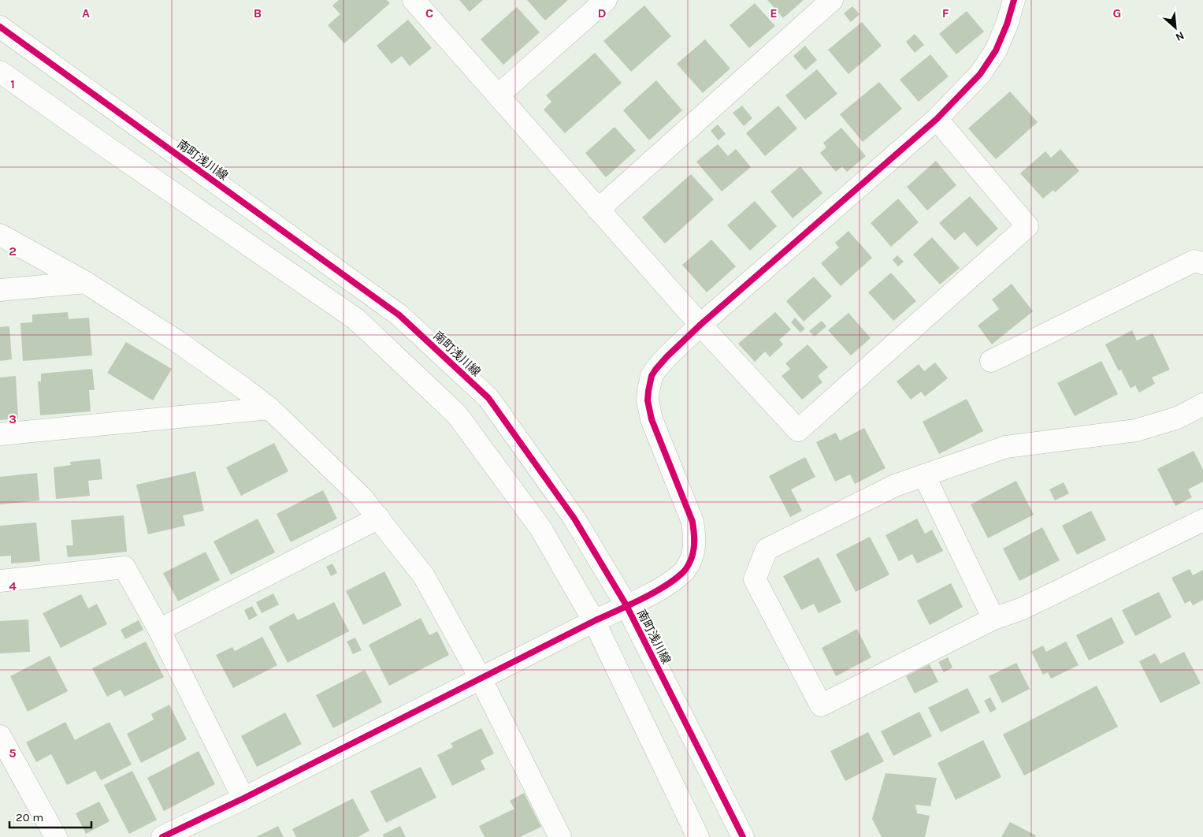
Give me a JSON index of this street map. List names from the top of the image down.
{
  "streets": {
    "street": ["南町浅川線"]
  },
  "scale_bar": "20 m",
  "north": "bottom right",
  "grid": {
    "columns": [
      "A",
      "B",
      "C",
      "D",
      "E",
      "F",
      "G"
    ],
    "rows": [
      "1",
      "2",
      "3",
      "4",
      "5"
    ]
  }
}
